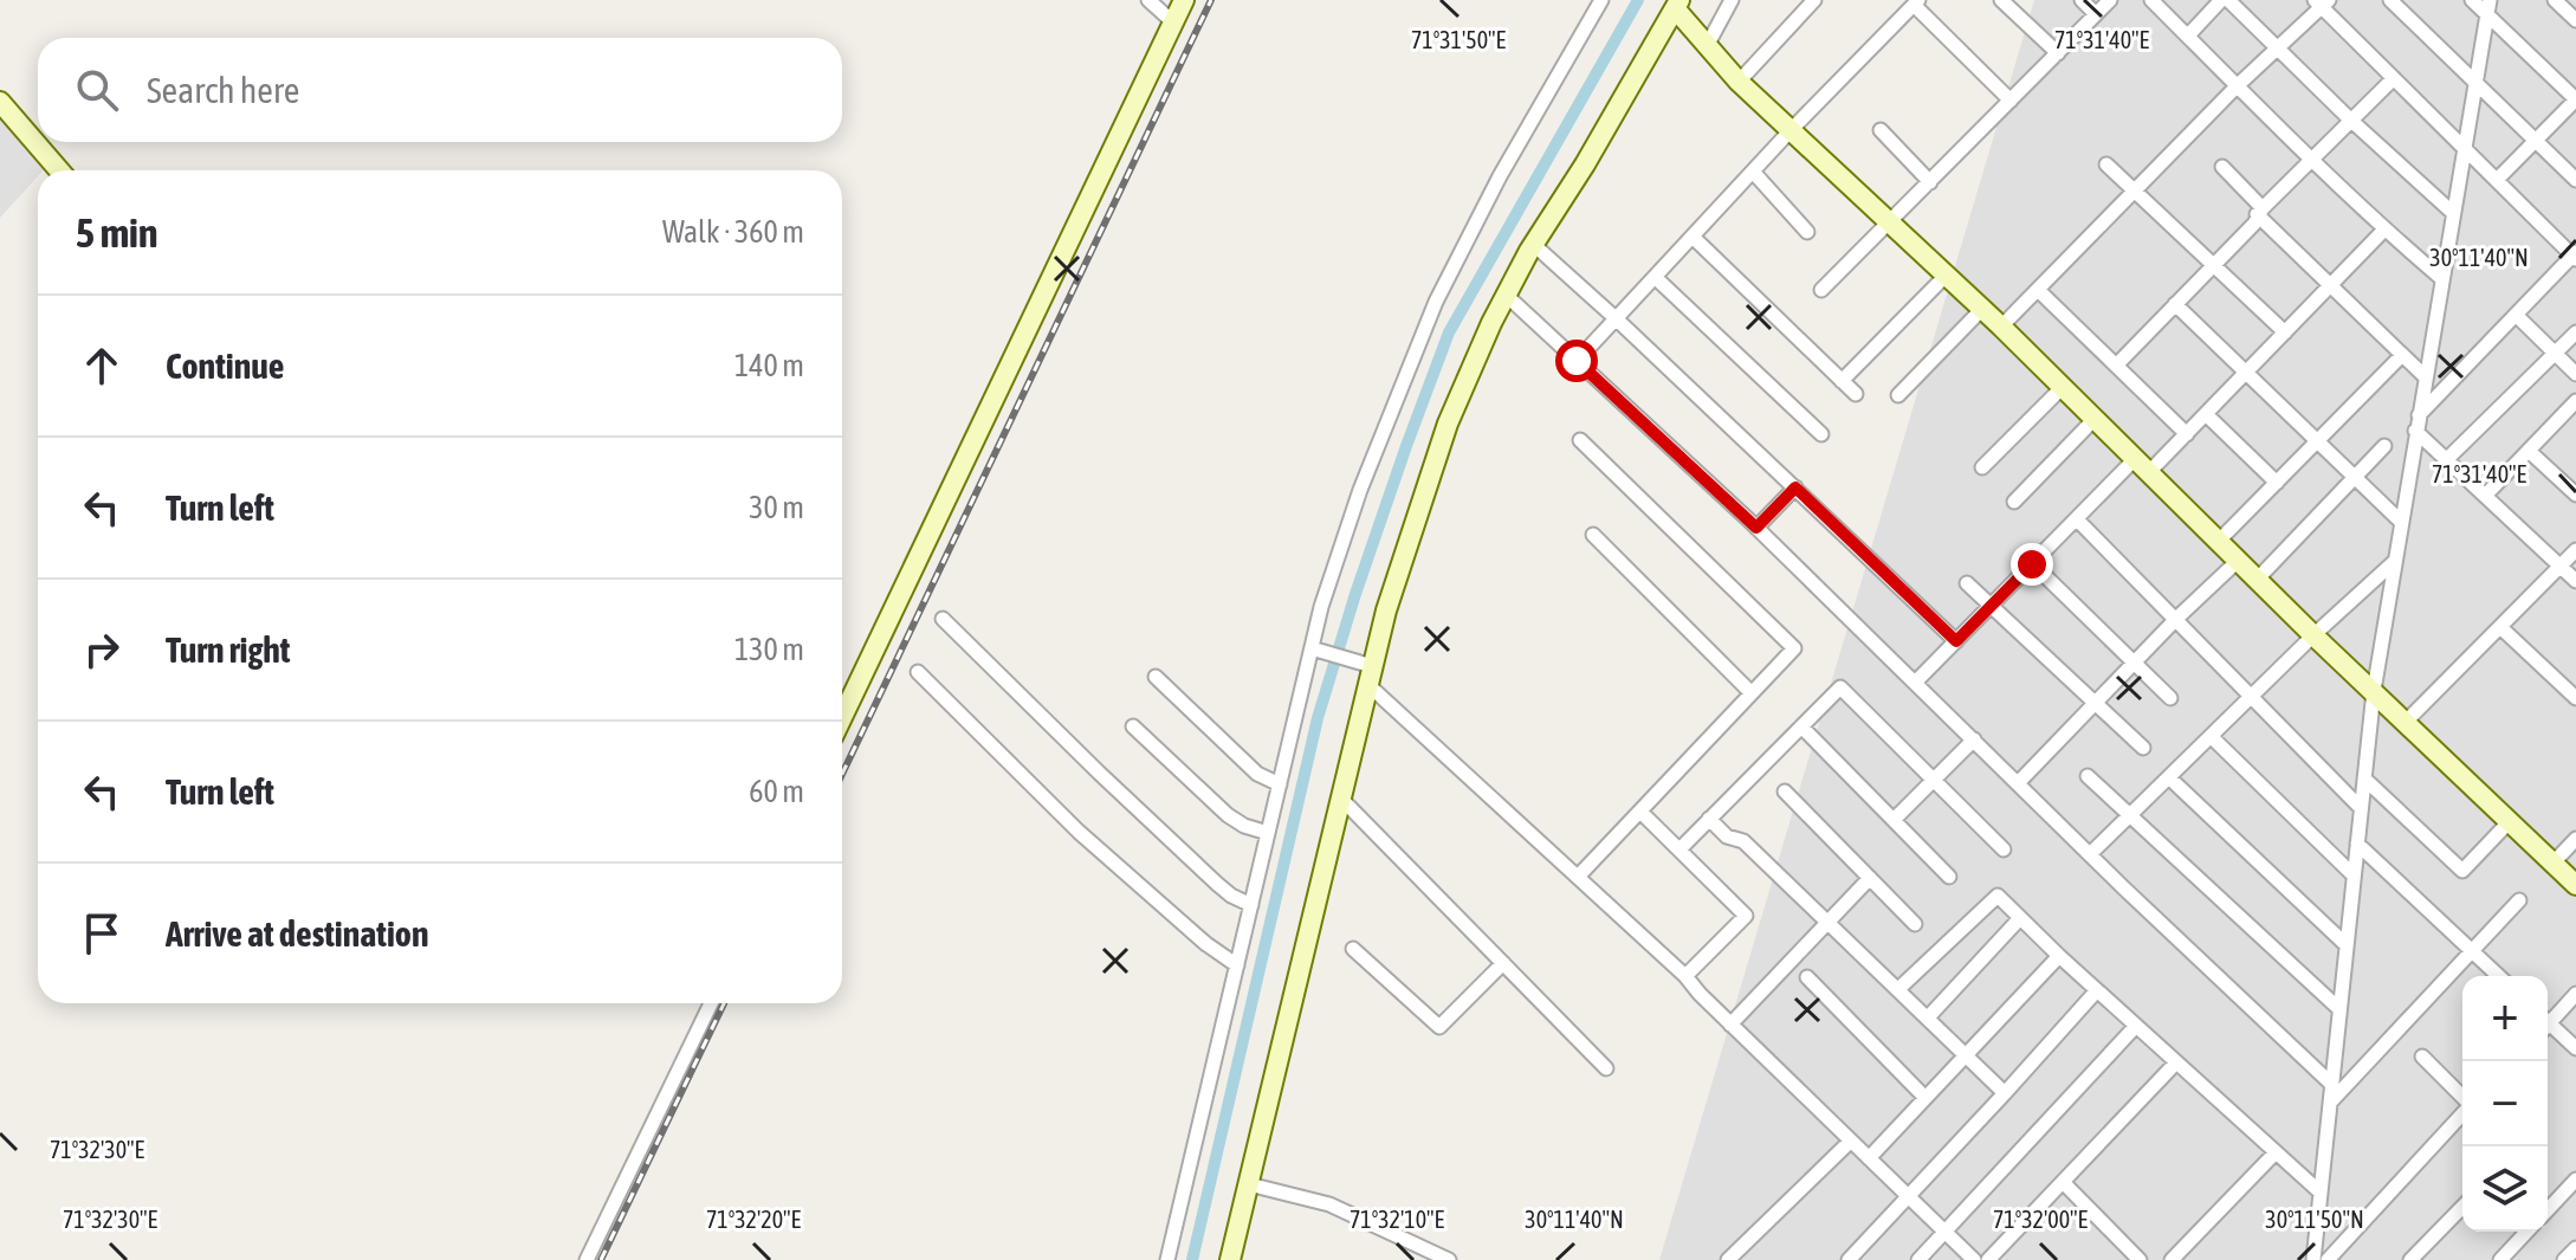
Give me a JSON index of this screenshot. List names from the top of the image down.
{
  "page": {
    "search": "Search here",
    "heading": ["5 min", "Walk · 360 m"],
    "list": [
      ["Continue", "140 m"],
      ["Turn left", "30 m"],
      ["Turn right", "130 m"],
      ["Turn left", "60 m"],
      "Arrive at destination"
    ],
    "map_buttons": ["+", "−"]
  },
  "coordinates": [
    "71°31'50\"E",
    "71°31'40\"E",
    "30°11'40\"N",
    "71°32'30\"E",
    "30°11'50\"N",
    "71°32'20\"E",
    "71°32'10\"E",
    "71°32'00\"E"
  ]
}
